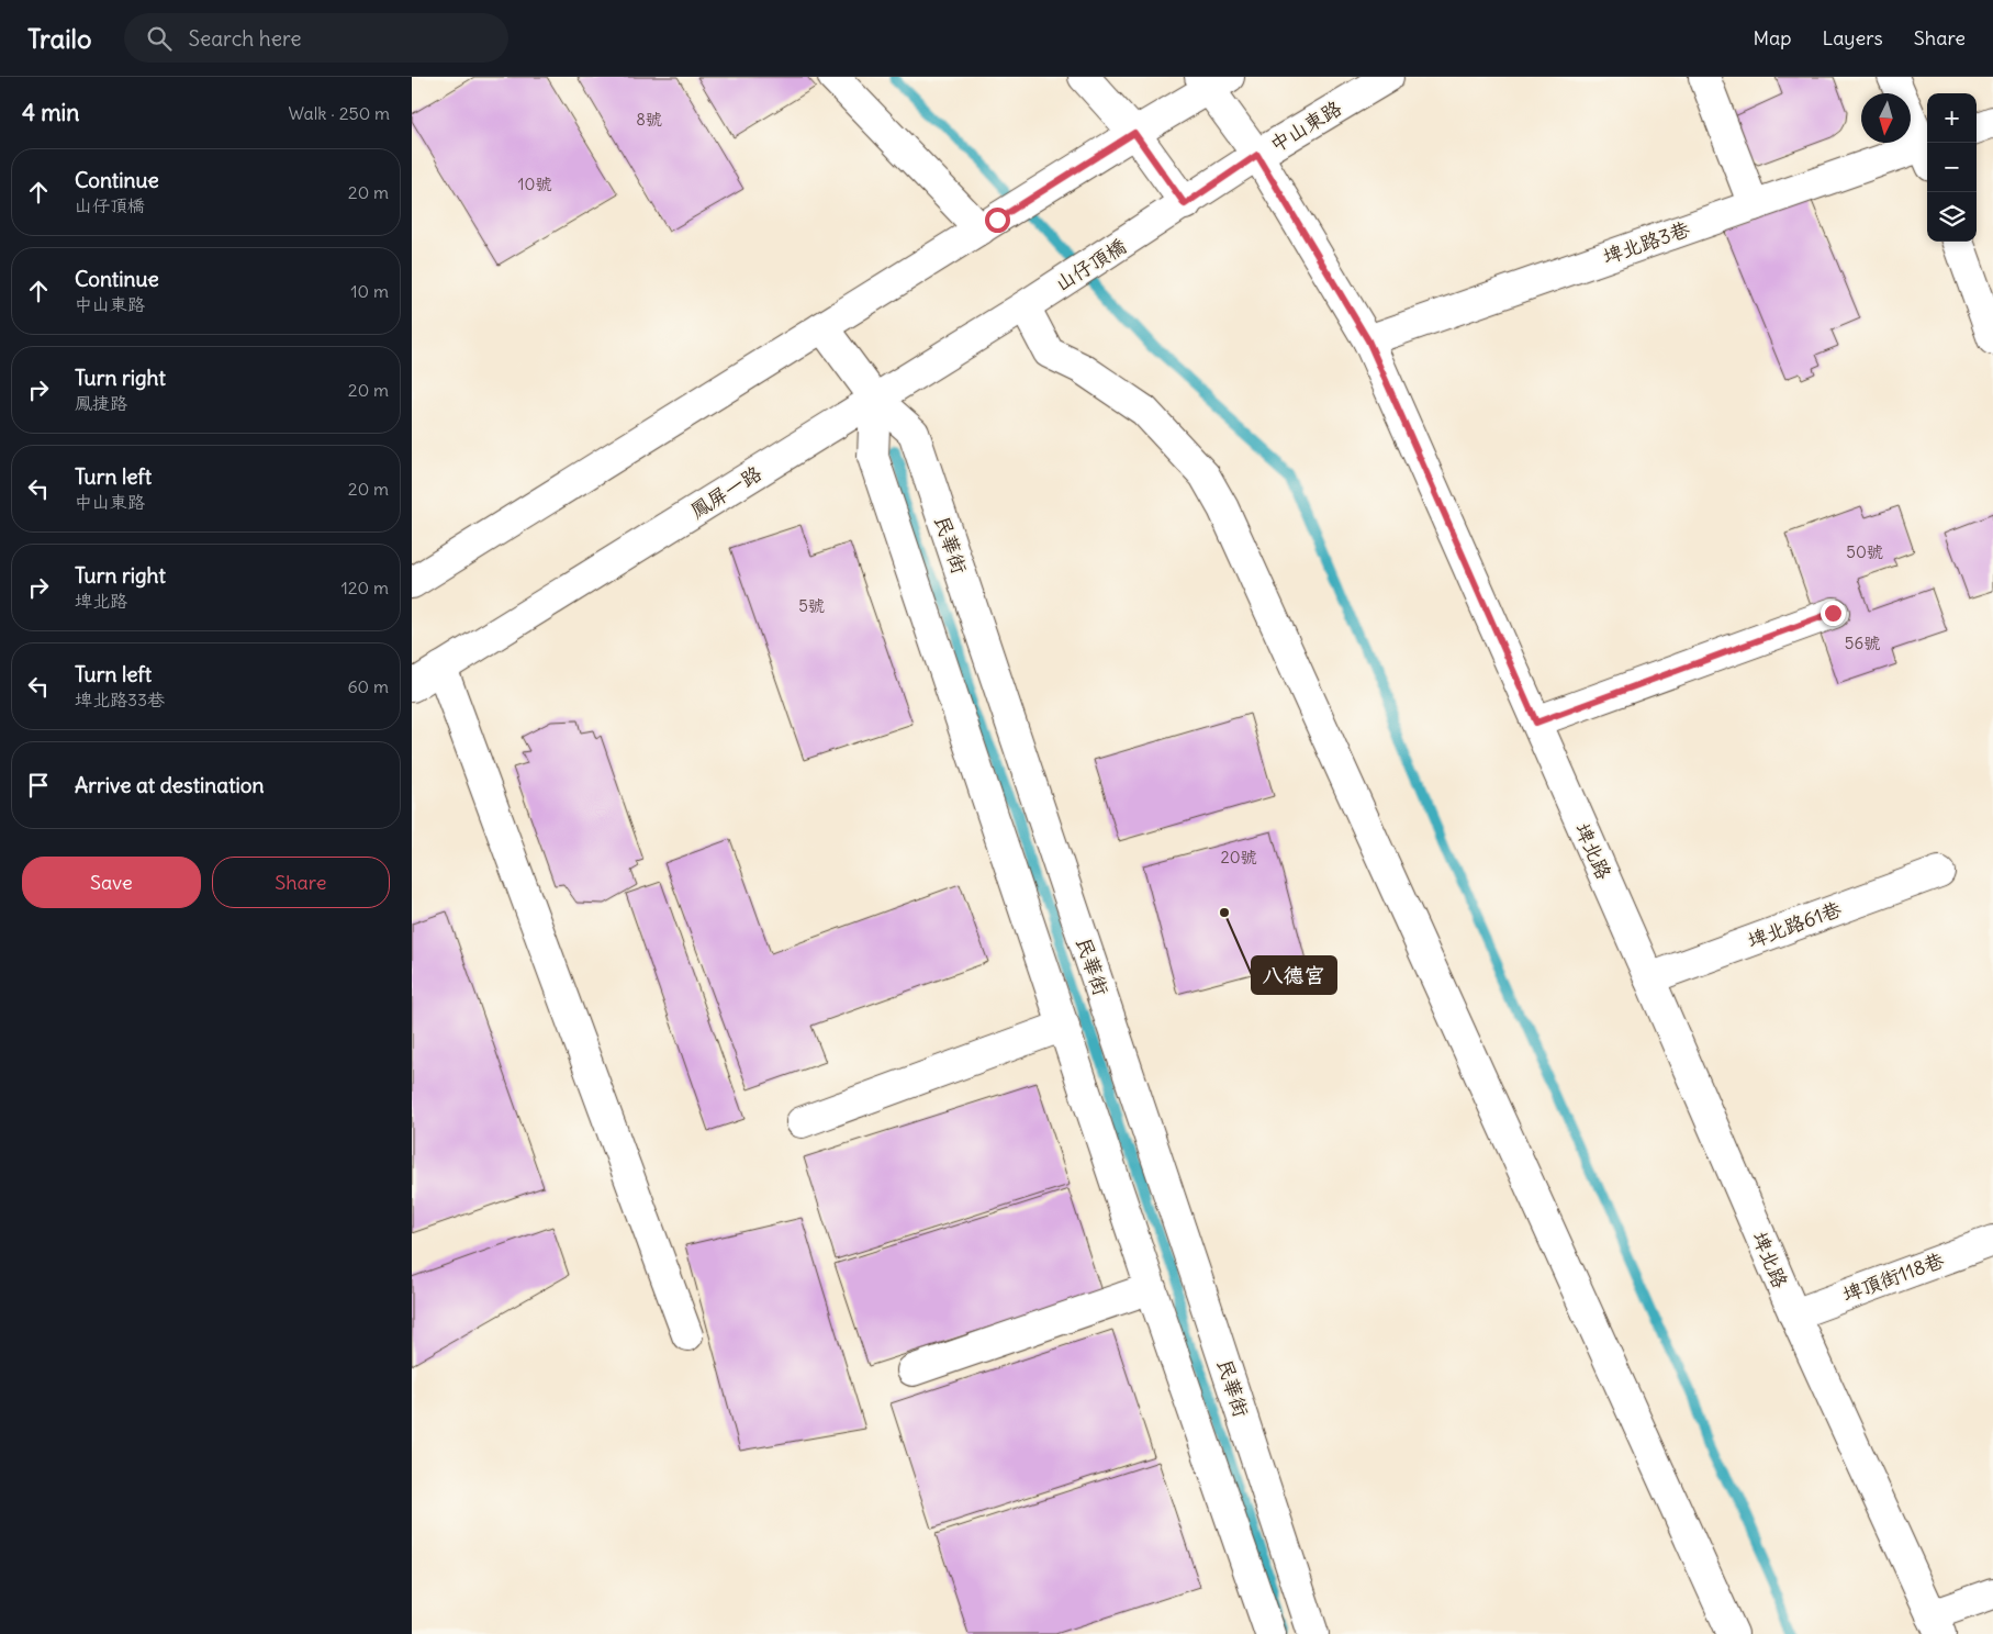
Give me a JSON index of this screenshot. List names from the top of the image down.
{
  "streets": {
    "street": [
      "中山東路",
      "埤北路3巷",
      "山仔頂橋",
      "鳳屏一路",
      "民華街",
      "埤北路",
      "埤北路61巷",
      "埤頂街118巷"
    ]
  },
  "crossings": [
    ["中山東路", "山仔頂橋"],
    ["中山東路", "埤北路"],
    ["埤北路3巷", "埤北路"],
    ["山仔頂橋", "鳳屏一路"],
    ["鳳屏一路", "民華街"],
    ["埤北路", "埤北路61巷"],
    ["埤北路", "埤頂街118巷"]
  ],
  "places": ["八德宮"],
  "house_numbers": [
    "8號",
    "10號",
    "50號",
    "5號",
    "56號",
    "20號"
  ],
  "north": "bottom",
  "page": {
    "header": "Trailo",
    "search": "Search here",
    "nav": ["Map", "Layers", "Share"],
    "heading": ["4 min", "Walk · 250 m"],
    "map_buttons": ["+", "−"],
    "list": [
      ["Continue", "山仔頂橋", "20 m"],
      ["Continue", "中山東路", "10 m"],
      ["Turn right", "鳳捷路", "20 m"],
      ["Turn left", "中山東路", "20 m"],
      ["Turn right", "埤北路", "120 m"],
      ["Turn left", "埤北路33巷", "60 m"],
      "Arrive at destination"
    ],
    "buttons": ["Save", "Share"]
  }
}
